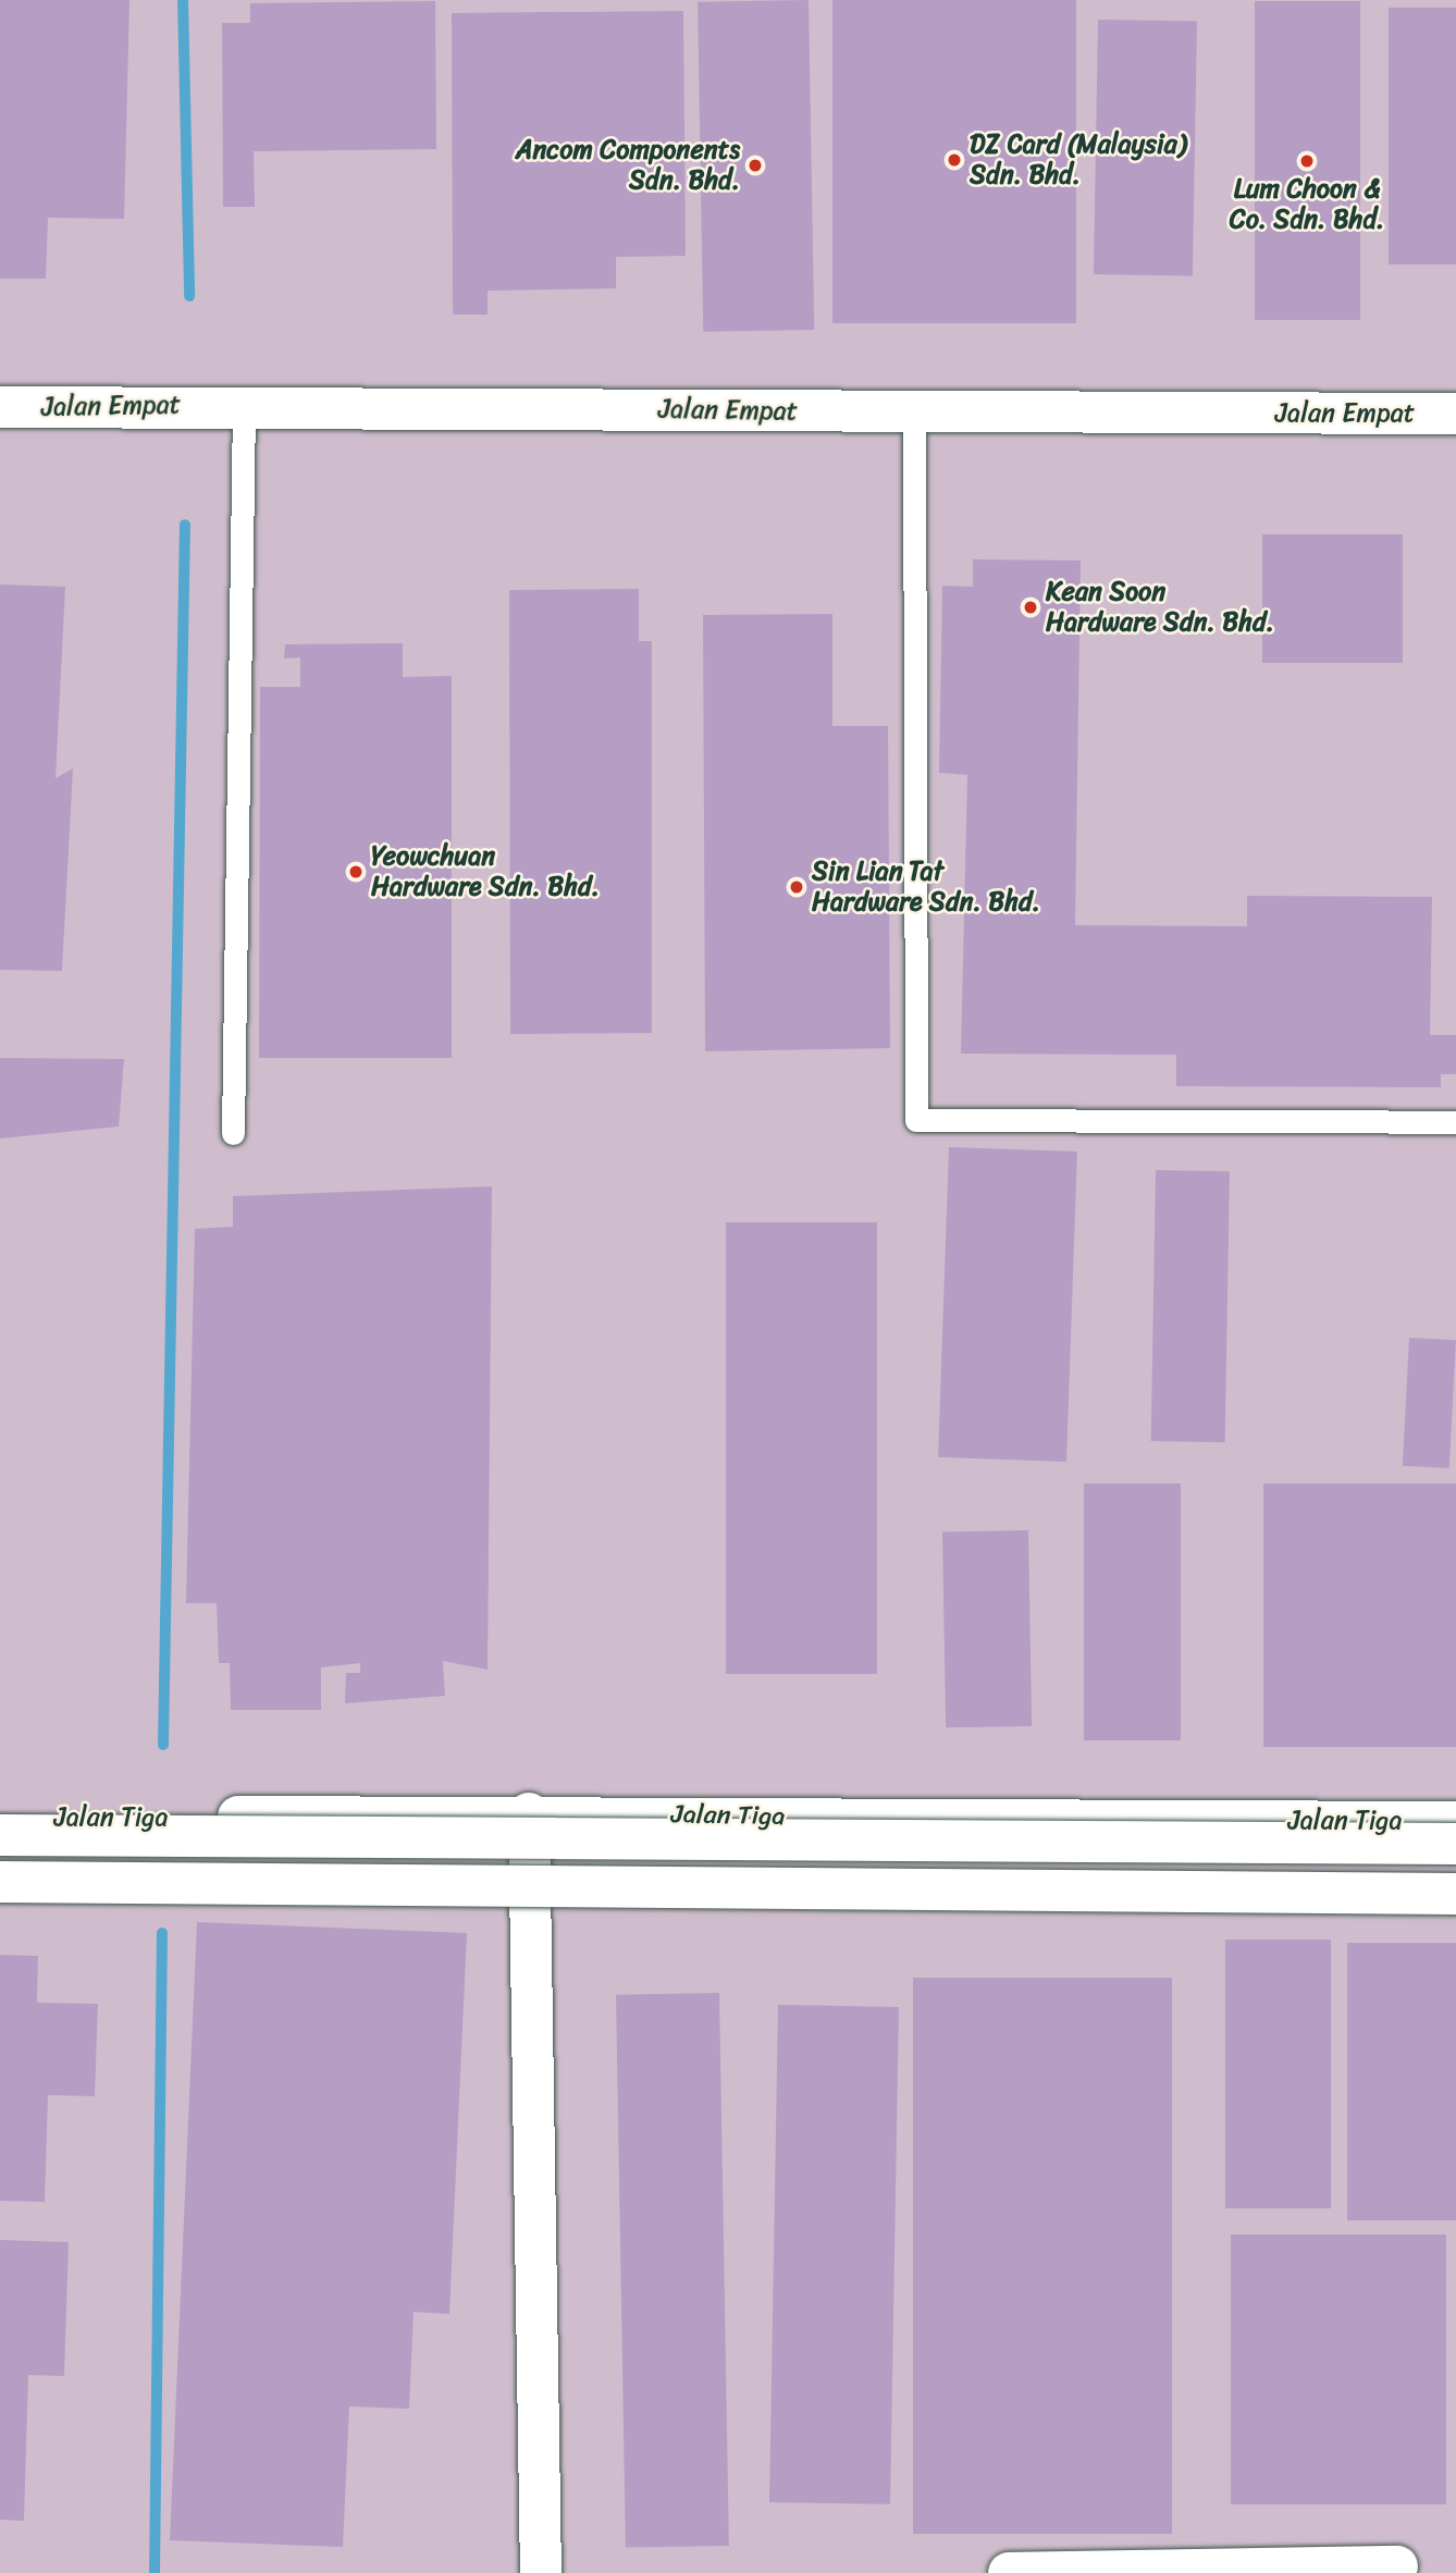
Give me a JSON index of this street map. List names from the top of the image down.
{
  "streets": {
    "main road": ["Jalan Empat", "Jalan Tiga"]
  },
  "places": [
    "DZ Card (Malaysia) Sdn. Bhd.",
    "Lum Choon & Co. Sdn. Bhd.",
    "Ancom Components Sdn. Bhd.",
    "Kean Soon Hardware Sdn. Bhd.",
    "Yeowchuan Hardware Sdn. Bhd.",
    "Sin Lian Tat Hardware Sdn. Bhd."
  ]
}
